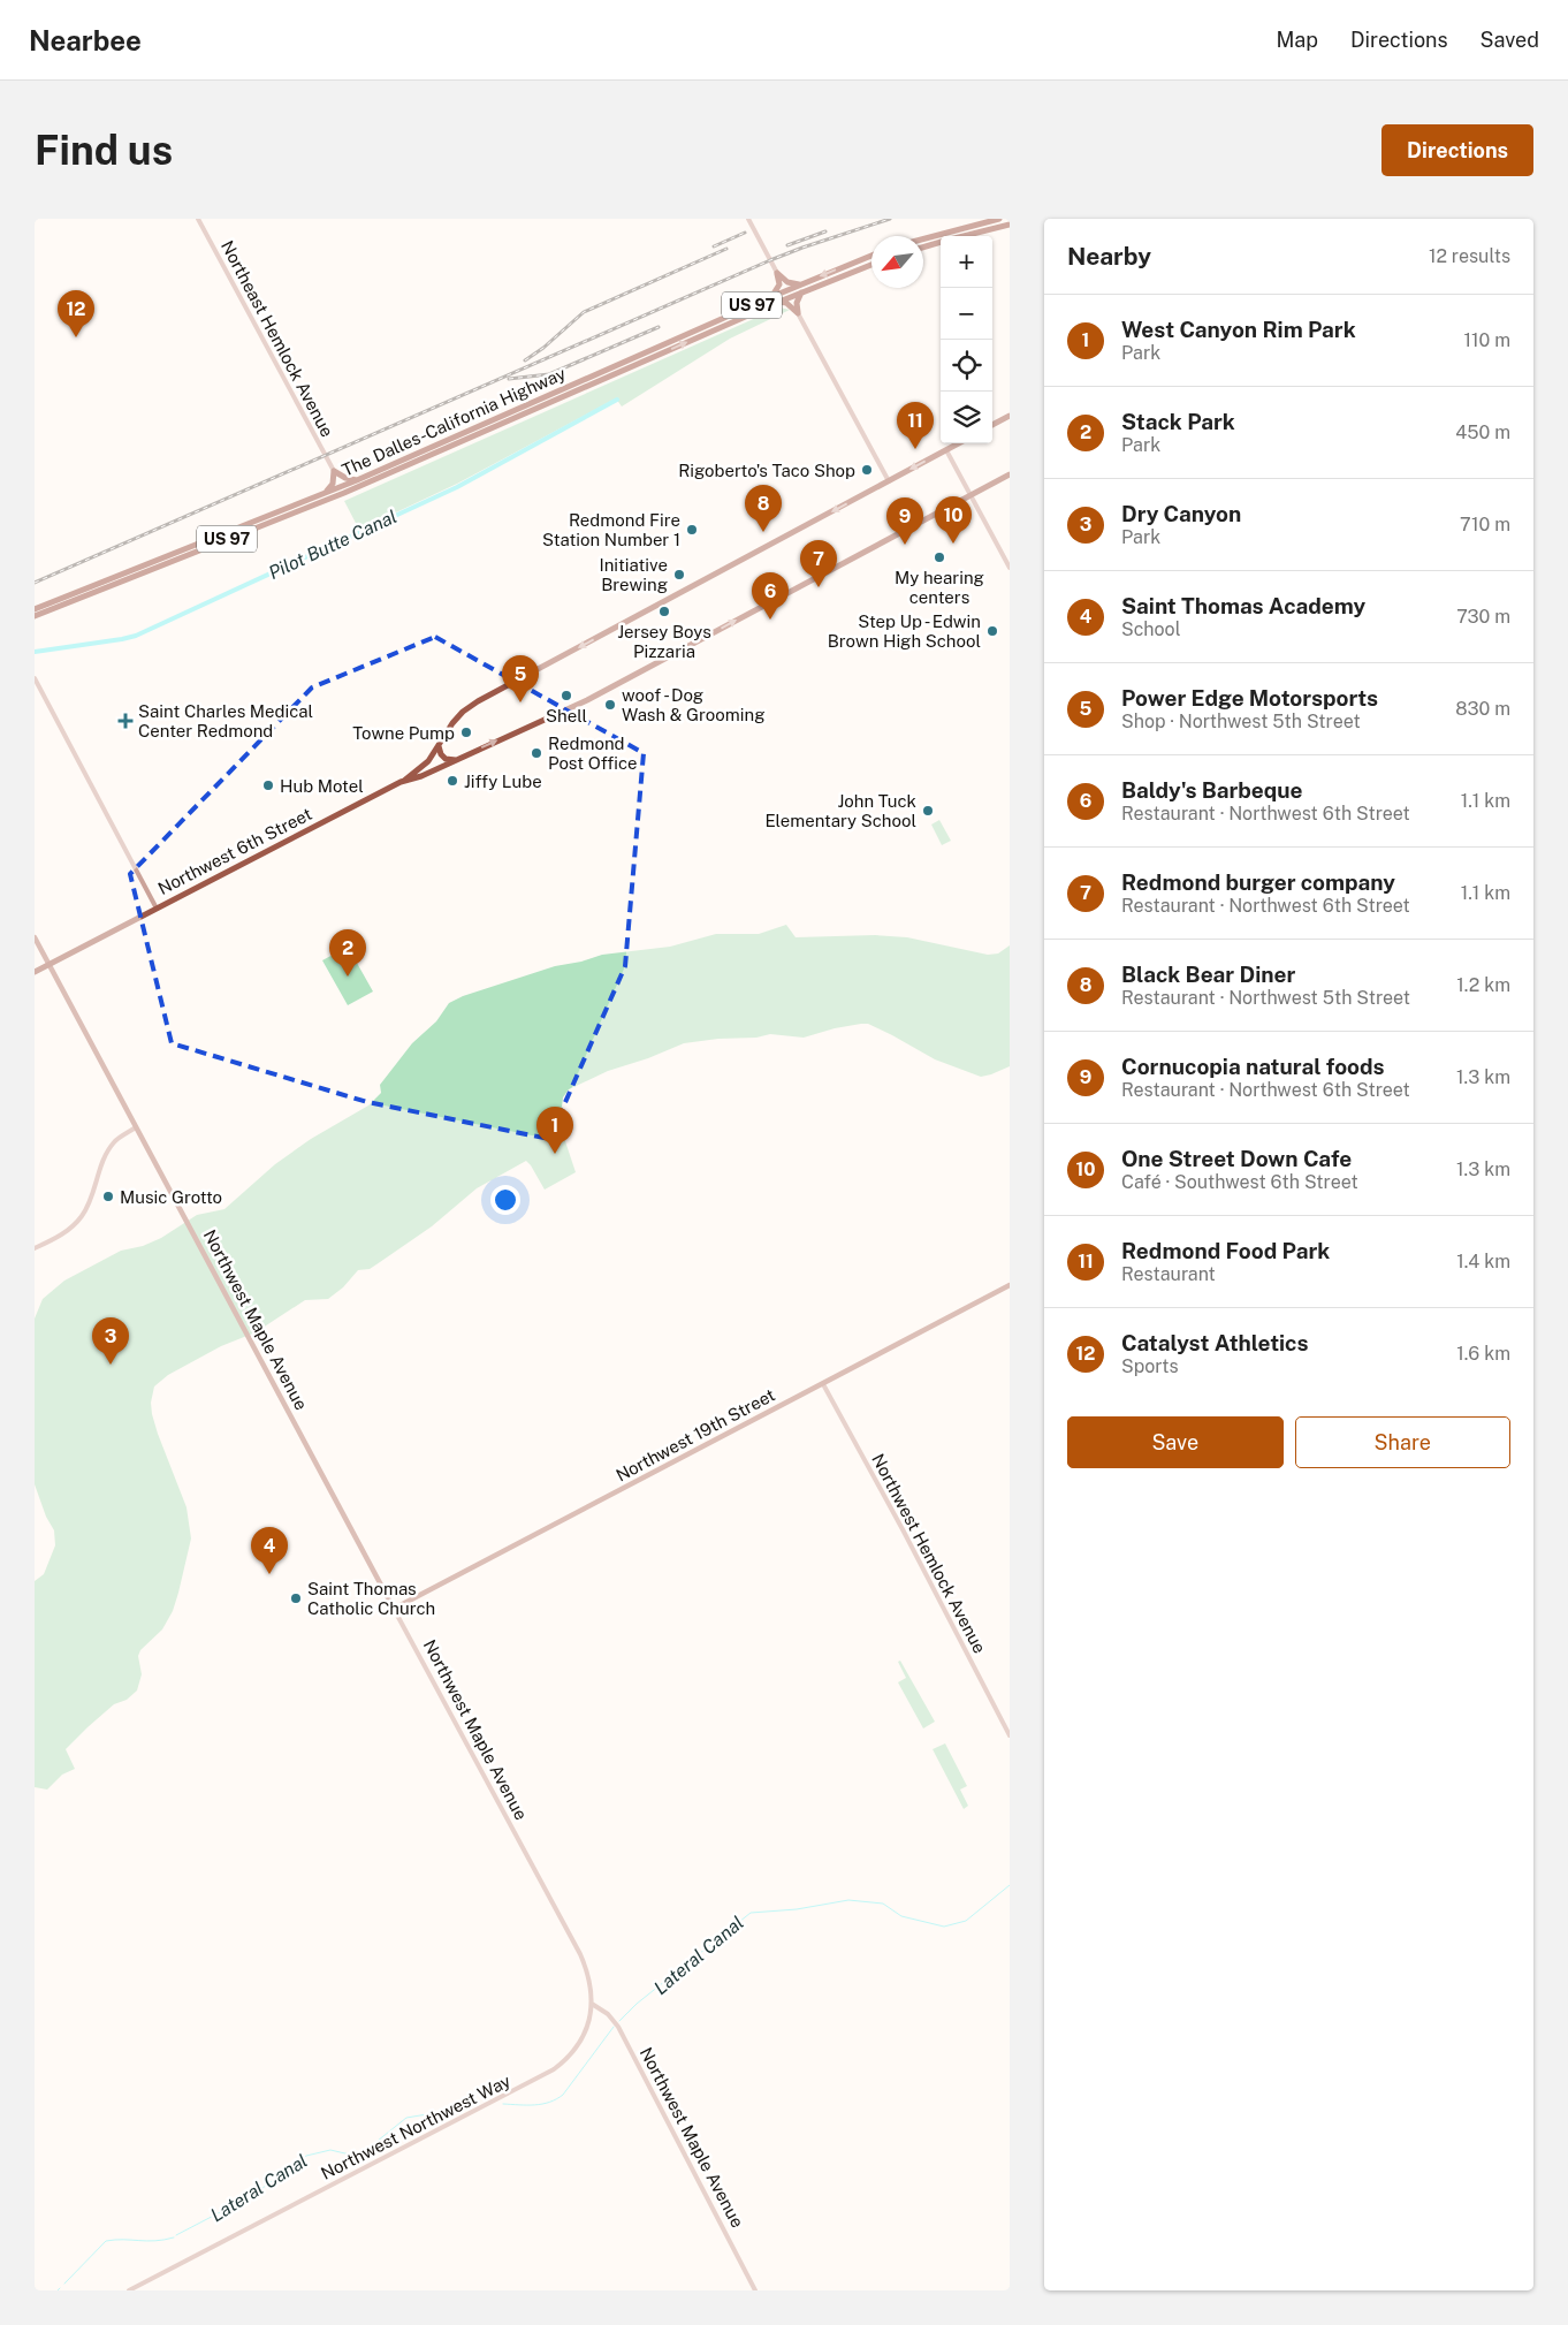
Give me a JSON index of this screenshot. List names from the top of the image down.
{
  "streets": {
    "highway": ["US 97", "The Dalles-California Highway"],
    "main road": ["Northwest 6th Street", "Northwest Maple Avenue", "Northwest 19th Street"],
    "street": ["Northeast Hemlock Avenue", "Northwest Hemlock Avenue", "Northwest Northwest Way"]
  },
  "crossings": [
    ["Northwest 6th Street", "Northwest Maple Avenue"],
    ["Northwest Maple Avenue", "Northwest 19th Street"],
    ["Northwest Maple Avenue", "Northwest Northwest Way"],
    ["Northwest 19th Street", "Northwest Hemlock Avenue"]
  ],
  "water": ["Pilot Butte Canal", "Lateral Canal"],
  "places": {
    "other": [
      "Rigoberto's Taco Shop",
      "Redmond Fire Station Number 1",
      "My hearing centers",
      "Initiative Brewing",
      "Jersey Boys Pizzaria",
      "Step Up - Edwin Brown High School",
      "Shell",
      "woof - Dog Wash & Grooming",
      "Towne Pump",
      "Redmond Post Office",
      "Jiffy Lube",
      "Hub Motel",
      "John Tuck Elementary School",
      "Music Grotto",
      "Saint Thomas Catholic Church"
    ],
    "health": ["Saint Charles Medical Center Redmond"]
  },
  "north": "bottom left",
  "page": {
    "header": "Nearbee",
    "nav": ["Map", "Directions", "Saved"],
    "buttons": [
      "Directions",
      ["Save", "Share"]
    ],
    "title": "Find us",
    "heading": ["Nearby", "12 results"],
    "map_buttons": ["+", "−"],
    "pins": [
      "12",
      "11",
      "8",
      "10",
      "9",
      "7",
      "6",
      "5",
      "2",
      "1",
      "3",
      "4"
    ],
    "list": [
      {
        "mark": "1",
        "name": "West Canyon Rim Park",
        "note": "Park",
        "value": "110 m"
      },
      {
        "mark": "2",
        "name": "Stack Park",
        "note": "Park",
        "value": "450 m"
      },
      {
        "mark": "3",
        "name": "Dry Canyon",
        "note": "Park",
        "value": "710 m"
      },
      {
        "mark": "4",
        "name": "Saint Thomas Academy",
        "note": "School",
        "value": "730 m"
      },
      {
        "mark": "5",
        "name": "Power Edge Motorsports",
        "note": "Shop · Northwest 5th Street",
        "value": "830 m"
      },
      {
        "mark": "6",
        "name": "Baldy's Barbeque",
        "note": "Restaurant · Northwest 6th Street",
        "value": "1.1 km"
      },
      {
        "mark": "7",
        "name": "Redmond burger company",
        "note": "Restaurant · Northwest 6th Street",
        "value": "1.1 km"
      },
      {
        "mark": "8",
        "name": "Black Bear Diner",
        "note": "Restaurant · Northwest 5th Street",
        "value": "1.2 km"
      },
      {
        "mark": "9",
        "name": "Cornucopia natural foods",
        "note": "Restaurant · Northwest 6th Street",
        "value": "1.3 km"
      },
      {
        "mark": "10",
        "name": "One Street Down Cafe",
        "note": "Café · Southwest 6th Street",
        "value": "1.3 km"
      },
      {
        "mark": "11",
        "name": "Redmond Food Park",
        "note": "Restaurant",
        "value": "1.4 km"
      },
      {
        "mark": "12",
        "name": "Catalyst Athletics",
        "note": "Sports",
        "value": "1.6 km"
      }
    ]
  }
}
